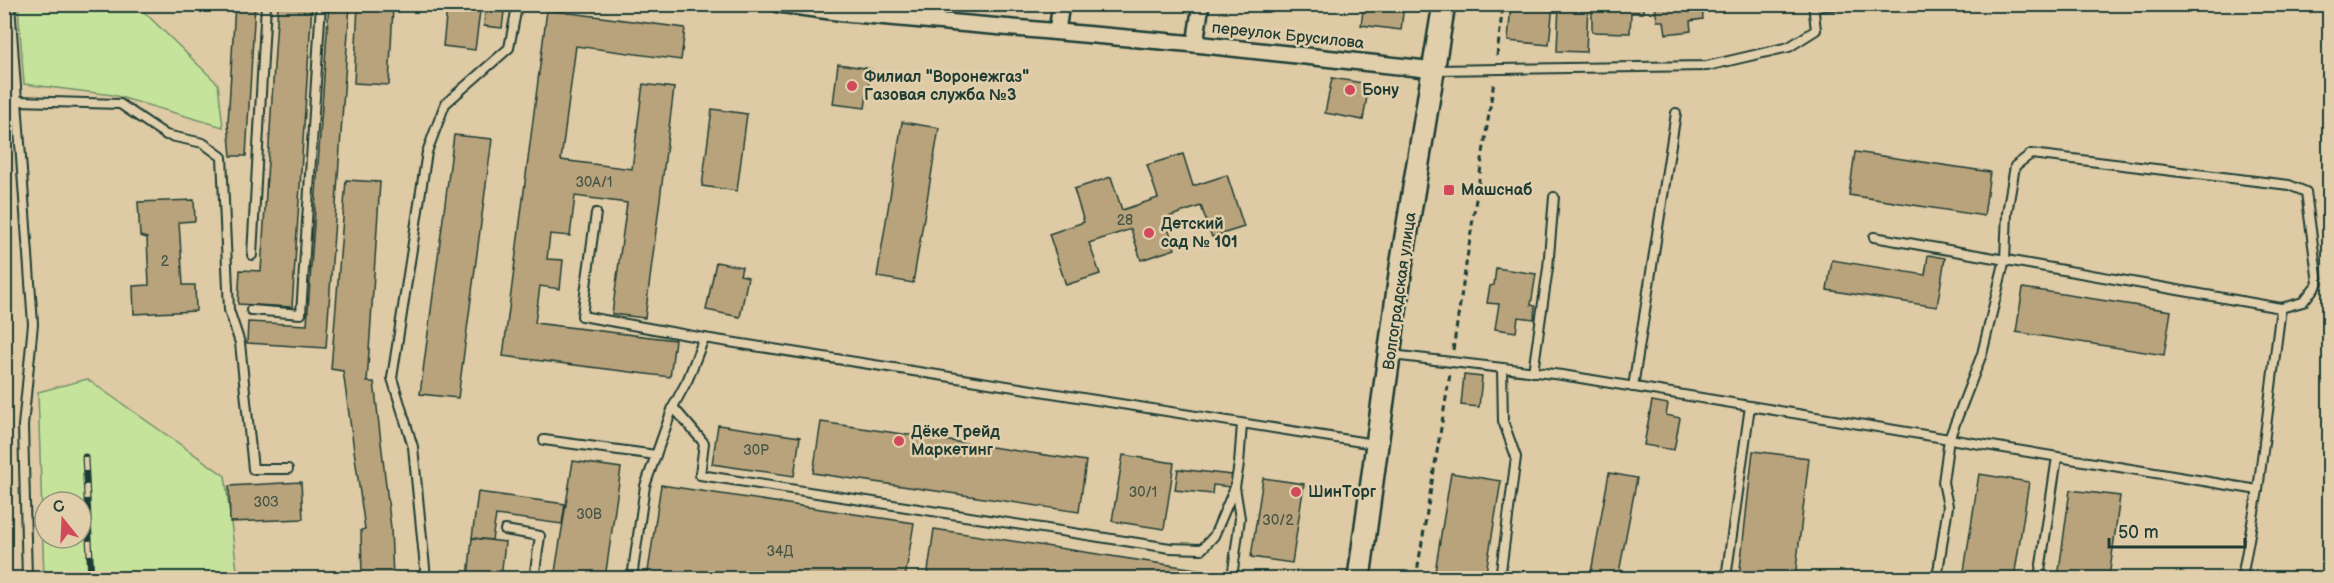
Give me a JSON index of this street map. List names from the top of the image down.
{
  "streets": {
    "main road": ["Волгоградская улица"],
    "street": ["переулок Брусилова"]
  },
  "crossings": [
    ["переулок Брусилова", "Волгоградская улица"]
  ],
  "places": {
    "other": [
      "Филиал \"Воронежгаз\" Газовая служба №3",
      "Бону",
      "Детский сад № 101",
      "Дёке Трейд Маркетинг",
      "ШинТорг"
    ],
    "transit": ["Машснаб"]
  },
  "house_numbers": [
    "30А/1",
    "28",
    "2",
    "30Р",
    "30/1",
    "30З",
    "30В",
    "30/2",
    "34Д"
  ],
  "scale_bar": "50 m",
  "north": "top"
}
